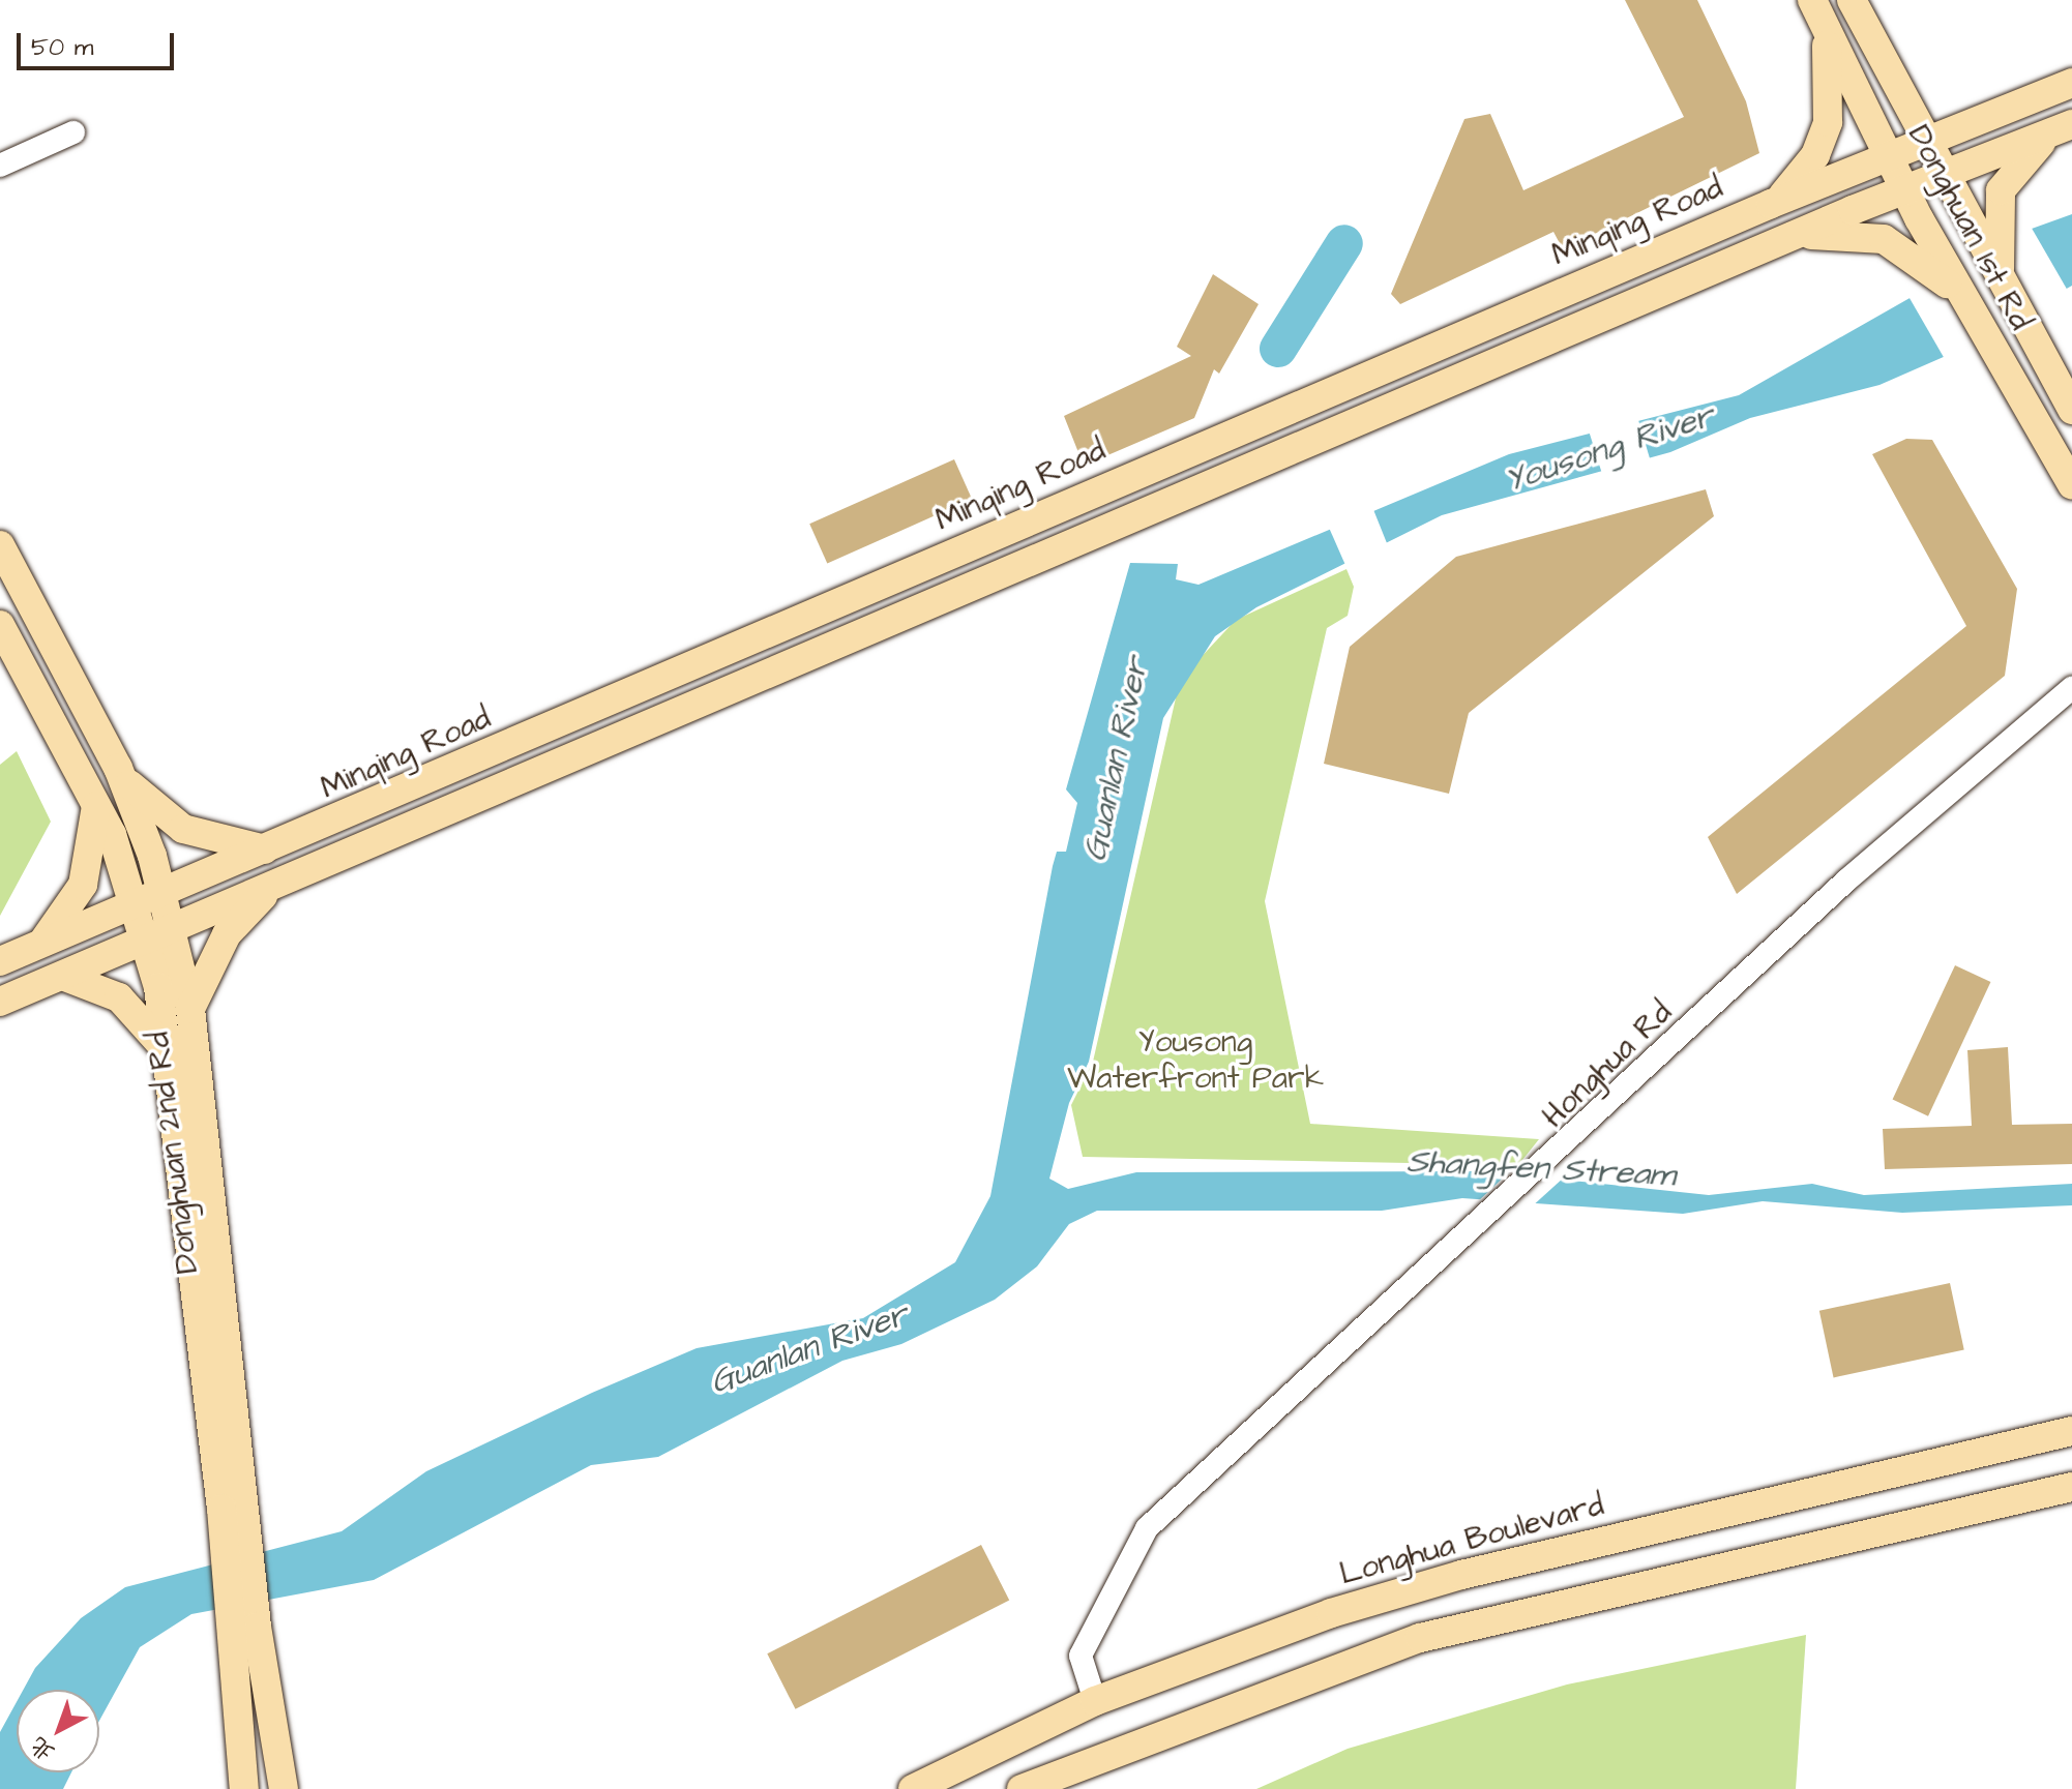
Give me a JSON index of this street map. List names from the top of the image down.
{
  "streets": {
    "main road": [
      "Minqing Road",
      "Donghuan 1st Rd",
      "Donghuan 2nd Rd",
      "Longhua Boulevard"
    ],
    "street": ["Honghua Rd"]
  },
  "crossings": [
    ["Minqing Road", "Donghuan 1st Rd"],
    ["Minqing Road", "Donghuan 2nd Rd"],
    ["Honghua Rd", "Longhua Boulevard"]
  ],
  "water": ["Yousong River", "Guanlan River", "Shangfen Stream"],
  "parks": ["Yousong Waterfront Park"],
  "scale_bar": "50 m",
  "north": "bottom left"
}
